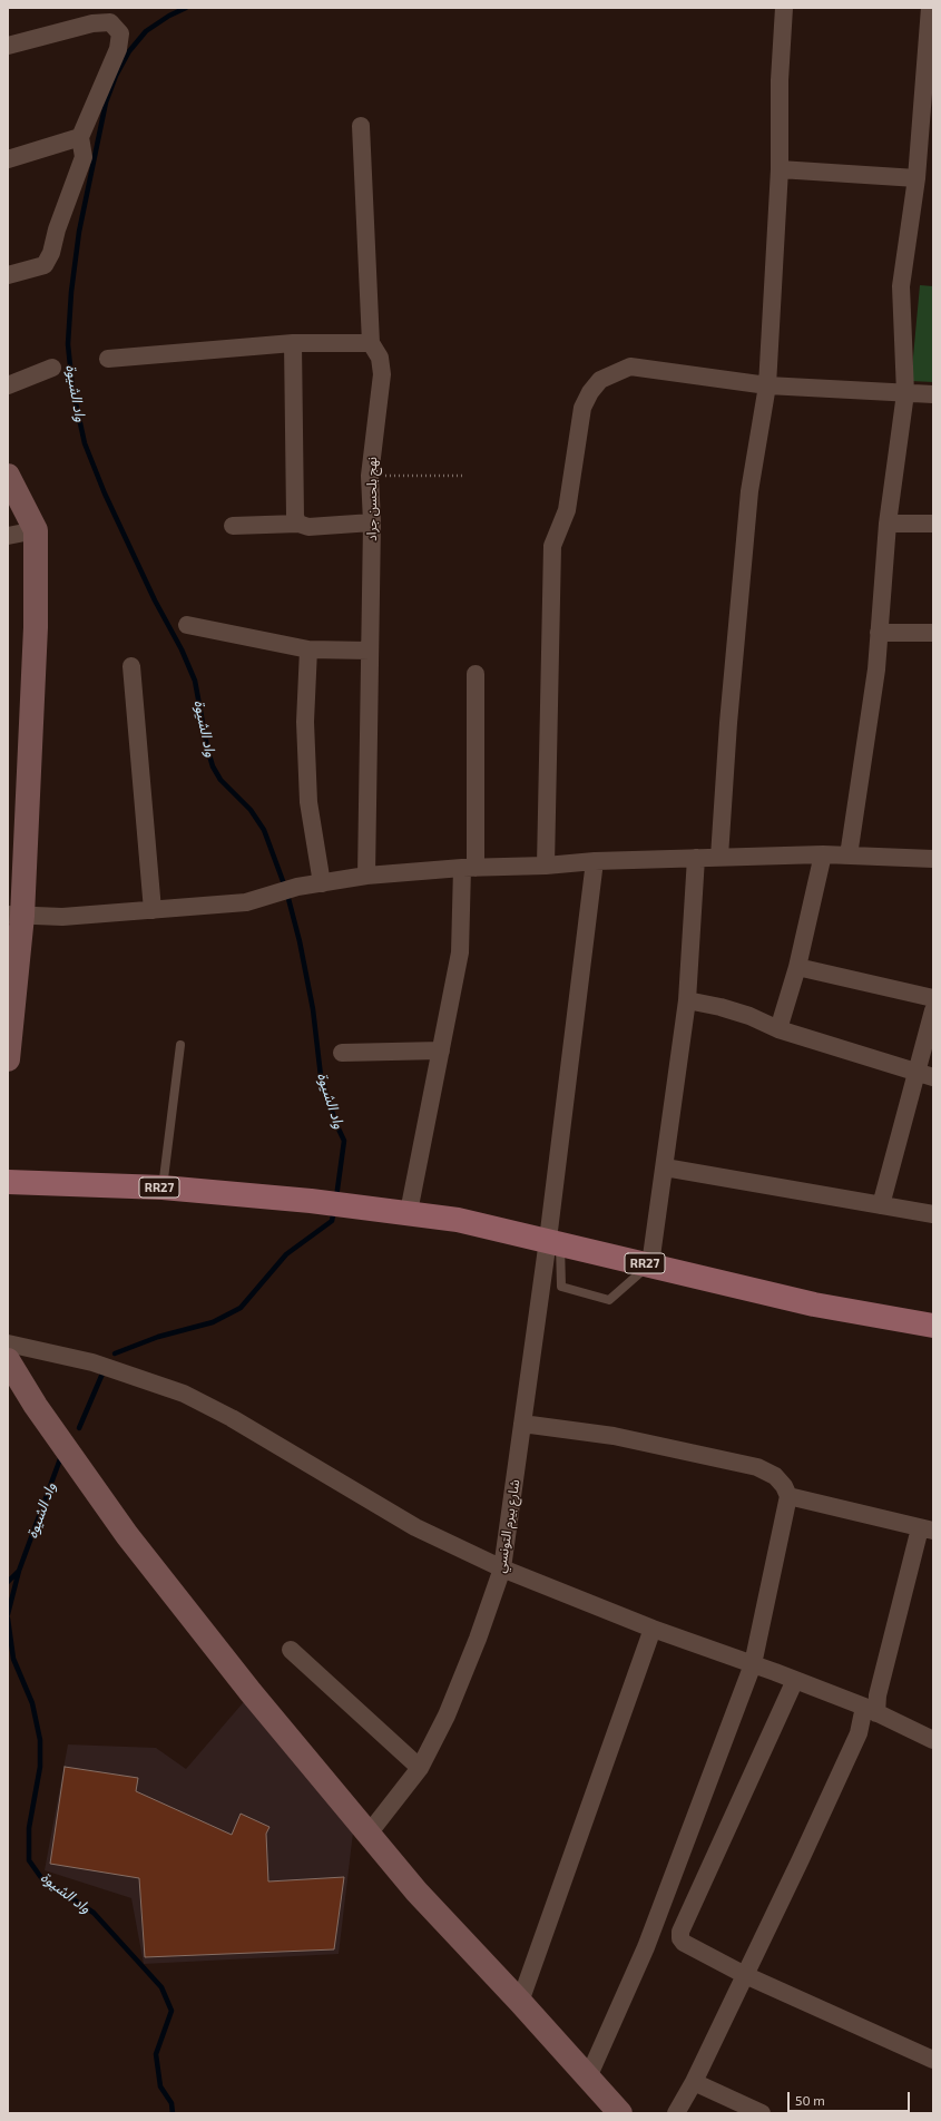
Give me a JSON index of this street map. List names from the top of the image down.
{
  "streets": {
    "main road": ["RR27"],
    "street": ["نهج بلحسن جراد", "شارع بيرم التونسي"]
  },
  "crossings": [
    ["RR27", "شارع بيرم التونسي"]
  ],
  "water": ["واد الشيوة"],
  "scale_bar": "50 m"
}
